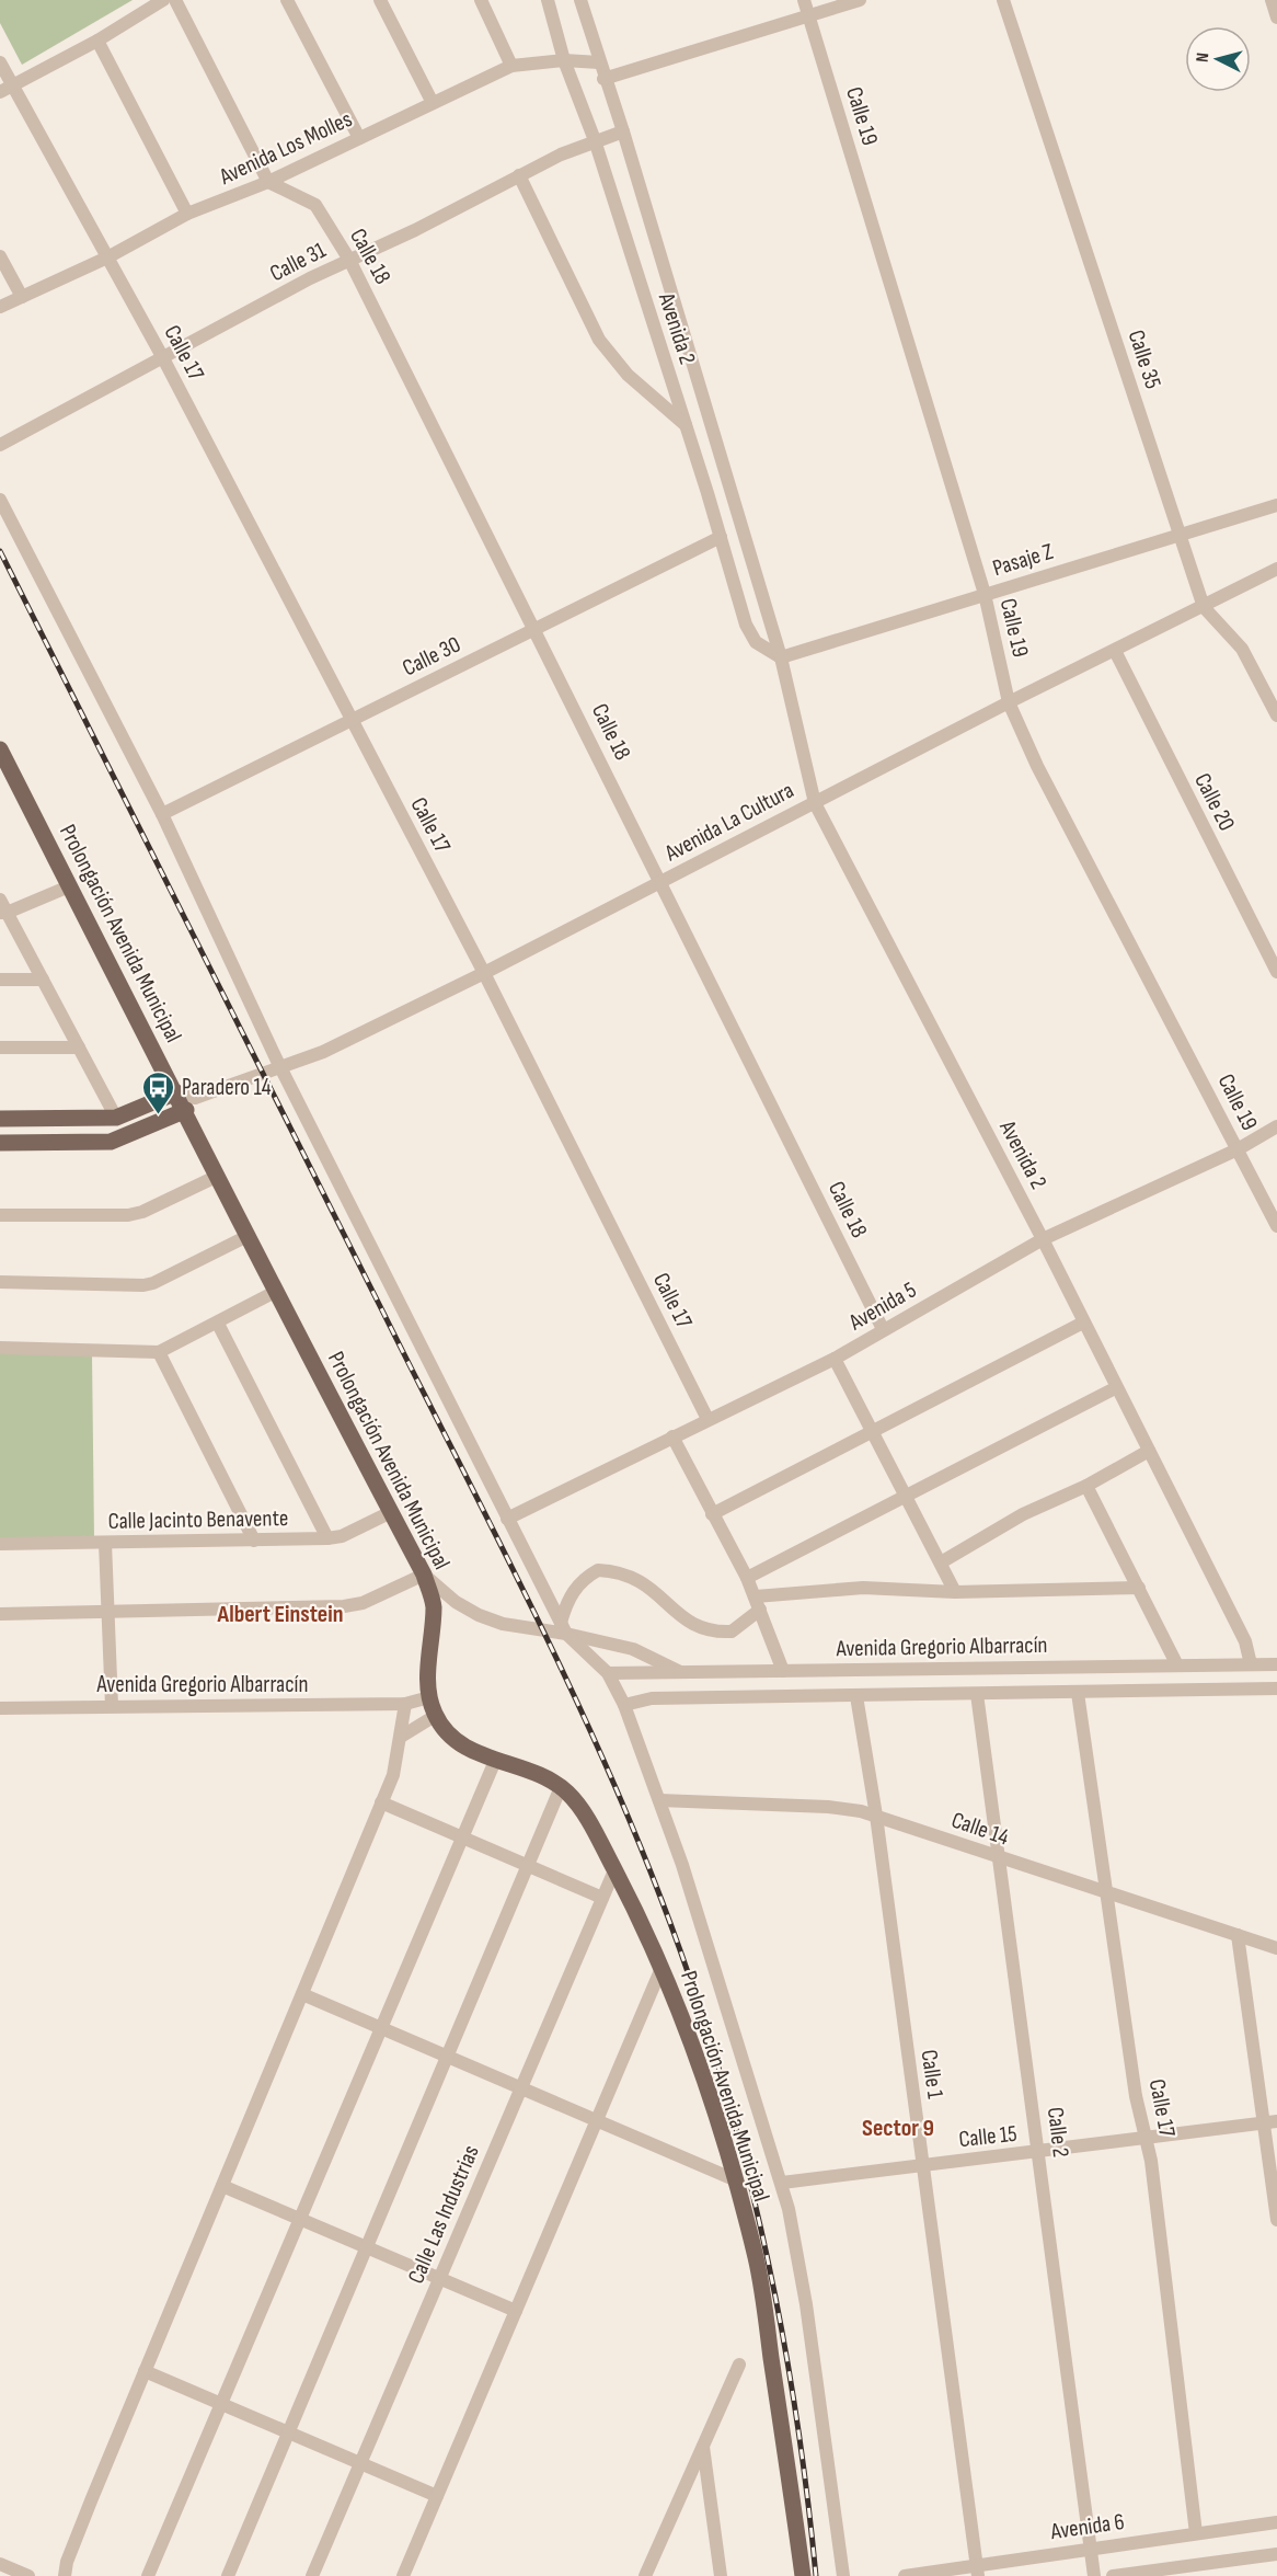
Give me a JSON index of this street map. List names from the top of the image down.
{
  "streets": {
    "main road": ["Avenida La Cultura", "Prolongación Avenida Municipal"],
    "street": [
      "Calle 19",
      "Avenida Los Molles",
      "Calle 18",
      "Calle 31",
      "Avenida 2",
      "Calle 17",
      "Calle 35",
      "Pasaje Z",
      "Calle 30",
      "Calle 20",
      "Avenida 5",
      "Calle Jacinto Benavente",
      "Avenida Gregorio Albarracín",
      "Calle 14",
      "Calle 1",
      "Calle 2",
      "Calle 15",
      "Calle Las Industrias",
      "Avenida 6"
    ]
  },
  "crossings": [
    ["Calle 19", "Pasaje Z"],
    ["Calle 19", "Avenida La Cultura"],
    ["Calle 19", "Avenida 5"],
    ["Avenida Los Molles", "Calle 18"],
    ["Avenida Los Molles", "Avenida 2"],
    ["Avenida Los Molles", "Calle 17"],
    ["Calle 18", "Calle 31"],
    ["Calle 18", "Calle 30"],
    ["Calle 18", "Avenida La Cultura"],
    ["Calle 18", "Avenida 5"],
    ["Calle 31", "Avenida 2"],
    ["Calle 31", "Calle 17"],
    ["Avenida 2", "Pasaje Z"],
    ["Avenida 2", "Calle 30"],
    ["Avenida 2", "Avenida La Cultura"],
    ["Avenida 2", "Avenida 5"],
    ["Avenida 2", "Avenida Gregorio Albarracín"],
    ["Calle 17", "Calle 30"],
    ["Calle 17", "Avenida La Cultura"],
    ["Calle 17", "Avenida 5"],
    ["Calle 17", "Avenida Gregorio Albarracín"],
    ["Calle 17", "Calle 14"],
    ["Calle 17", "Calle 15"],
    ["Calle 17", "Avenida 6"],
    ["Calle 35", "Pasaje Z"],
    ["Calle 35", "Avenida La Cultura"],
    ["Calle 20", "Avenida La Cultura"],
    ["Avenida La Cultura", "Prolongación Avenida Municipal"],
    ["Prolongación Avenida Municipal", "Avenida 5"],
    ["Prolongación Avenida Municipal", "Calle Jacinto Benavente"],
    ["Prolongación Avenida Municipal", "Avenida Gregorio Albarracín"],
    ["Prolongación Avenida Municipal", "Calle 14"],
    ["Prolongación Avenida Municipal", "Calle 15"],
    ["Prolongación Avenida Municipal", "Calle Las Industrias"],
    ["Avenida Gregorio Albarracín", "Calle 1"],
    ["Avenida Gregorio Albarracín", "Calle 2"],
    ["Calle 14", "Calle 1"],
    ["Calle 14", "Calle 2"],
    ["Calle 1", "Calle 15"],
    ["Calle 1", "Avenida 6"],
    ["Calle 2", "Calle 15"],
    ["Calle 2", "Avenida 6"]
  ],
  "districts": ["Albert Einstein", "Sector 9"],
  "places": {
    "bus stop": ["Paradero 14"]
  },
  "north": "left"
}
